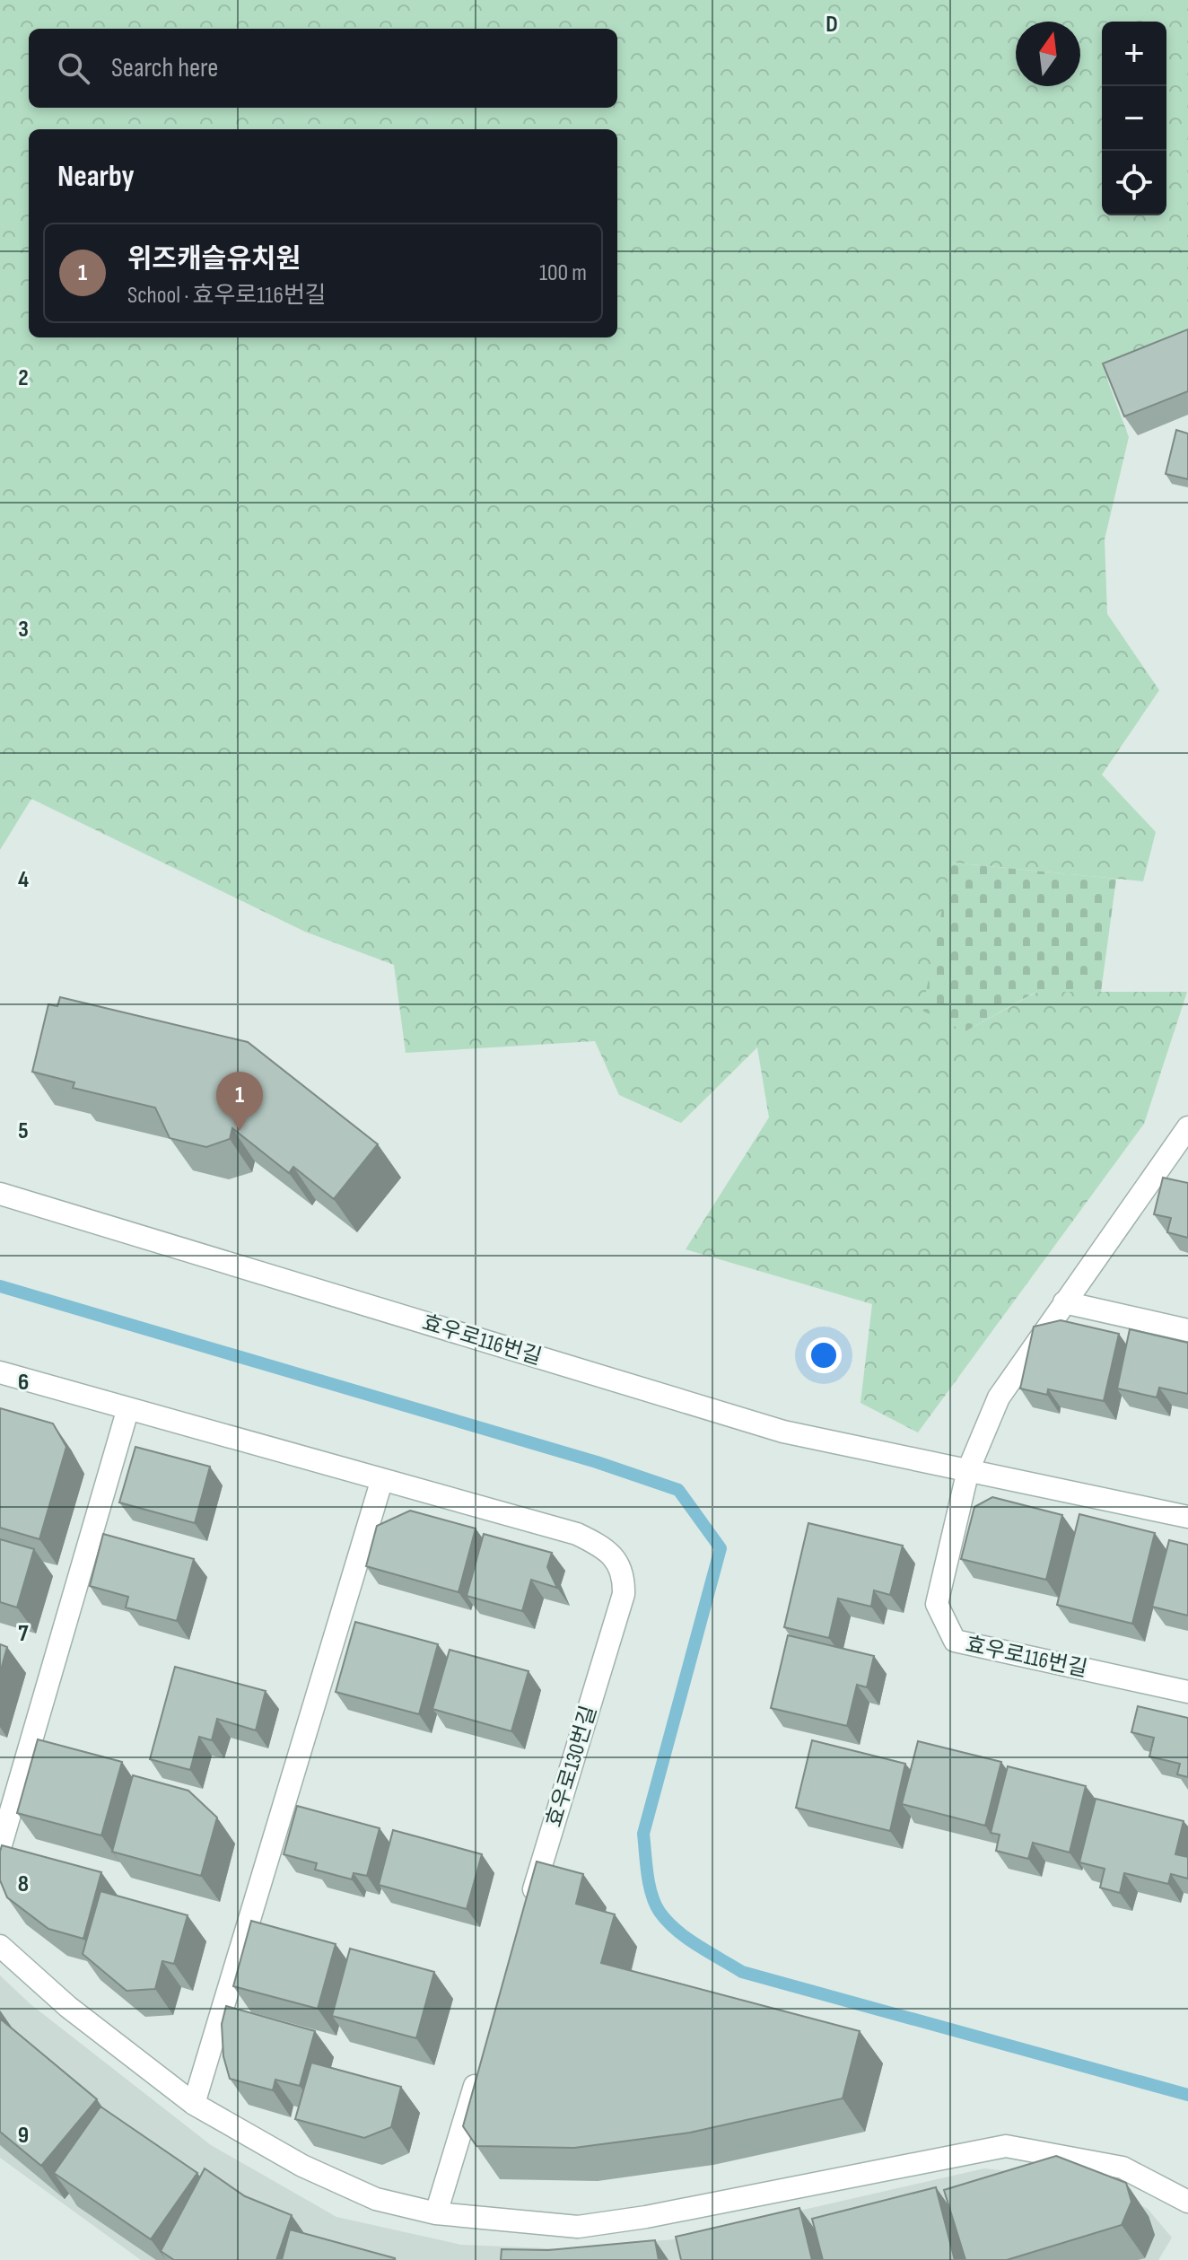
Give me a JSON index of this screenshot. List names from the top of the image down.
{
  "streets": {
    "street": ["효우로116번길", "효우로130번길"]
  },
  "north": "top",
  "page": {
    "map_buttons": ["+", "−"],
    "search": "Search here",
    "heading": "Nearby",
    "list": [
      {
        "mark": "1",
        "name": "위즈캐슬유치원",
        "note": "School · 효우로116번길",
        "value": "100 m"
      }
    ],
    "pins": "1"
  },
  "grid": {
    "columns": ["D"],
    "rows": [
      "2",
      "3",
      "4",
      "5",
      "6",
      "7",
      "8",
      "9"
    ]
  }
}
